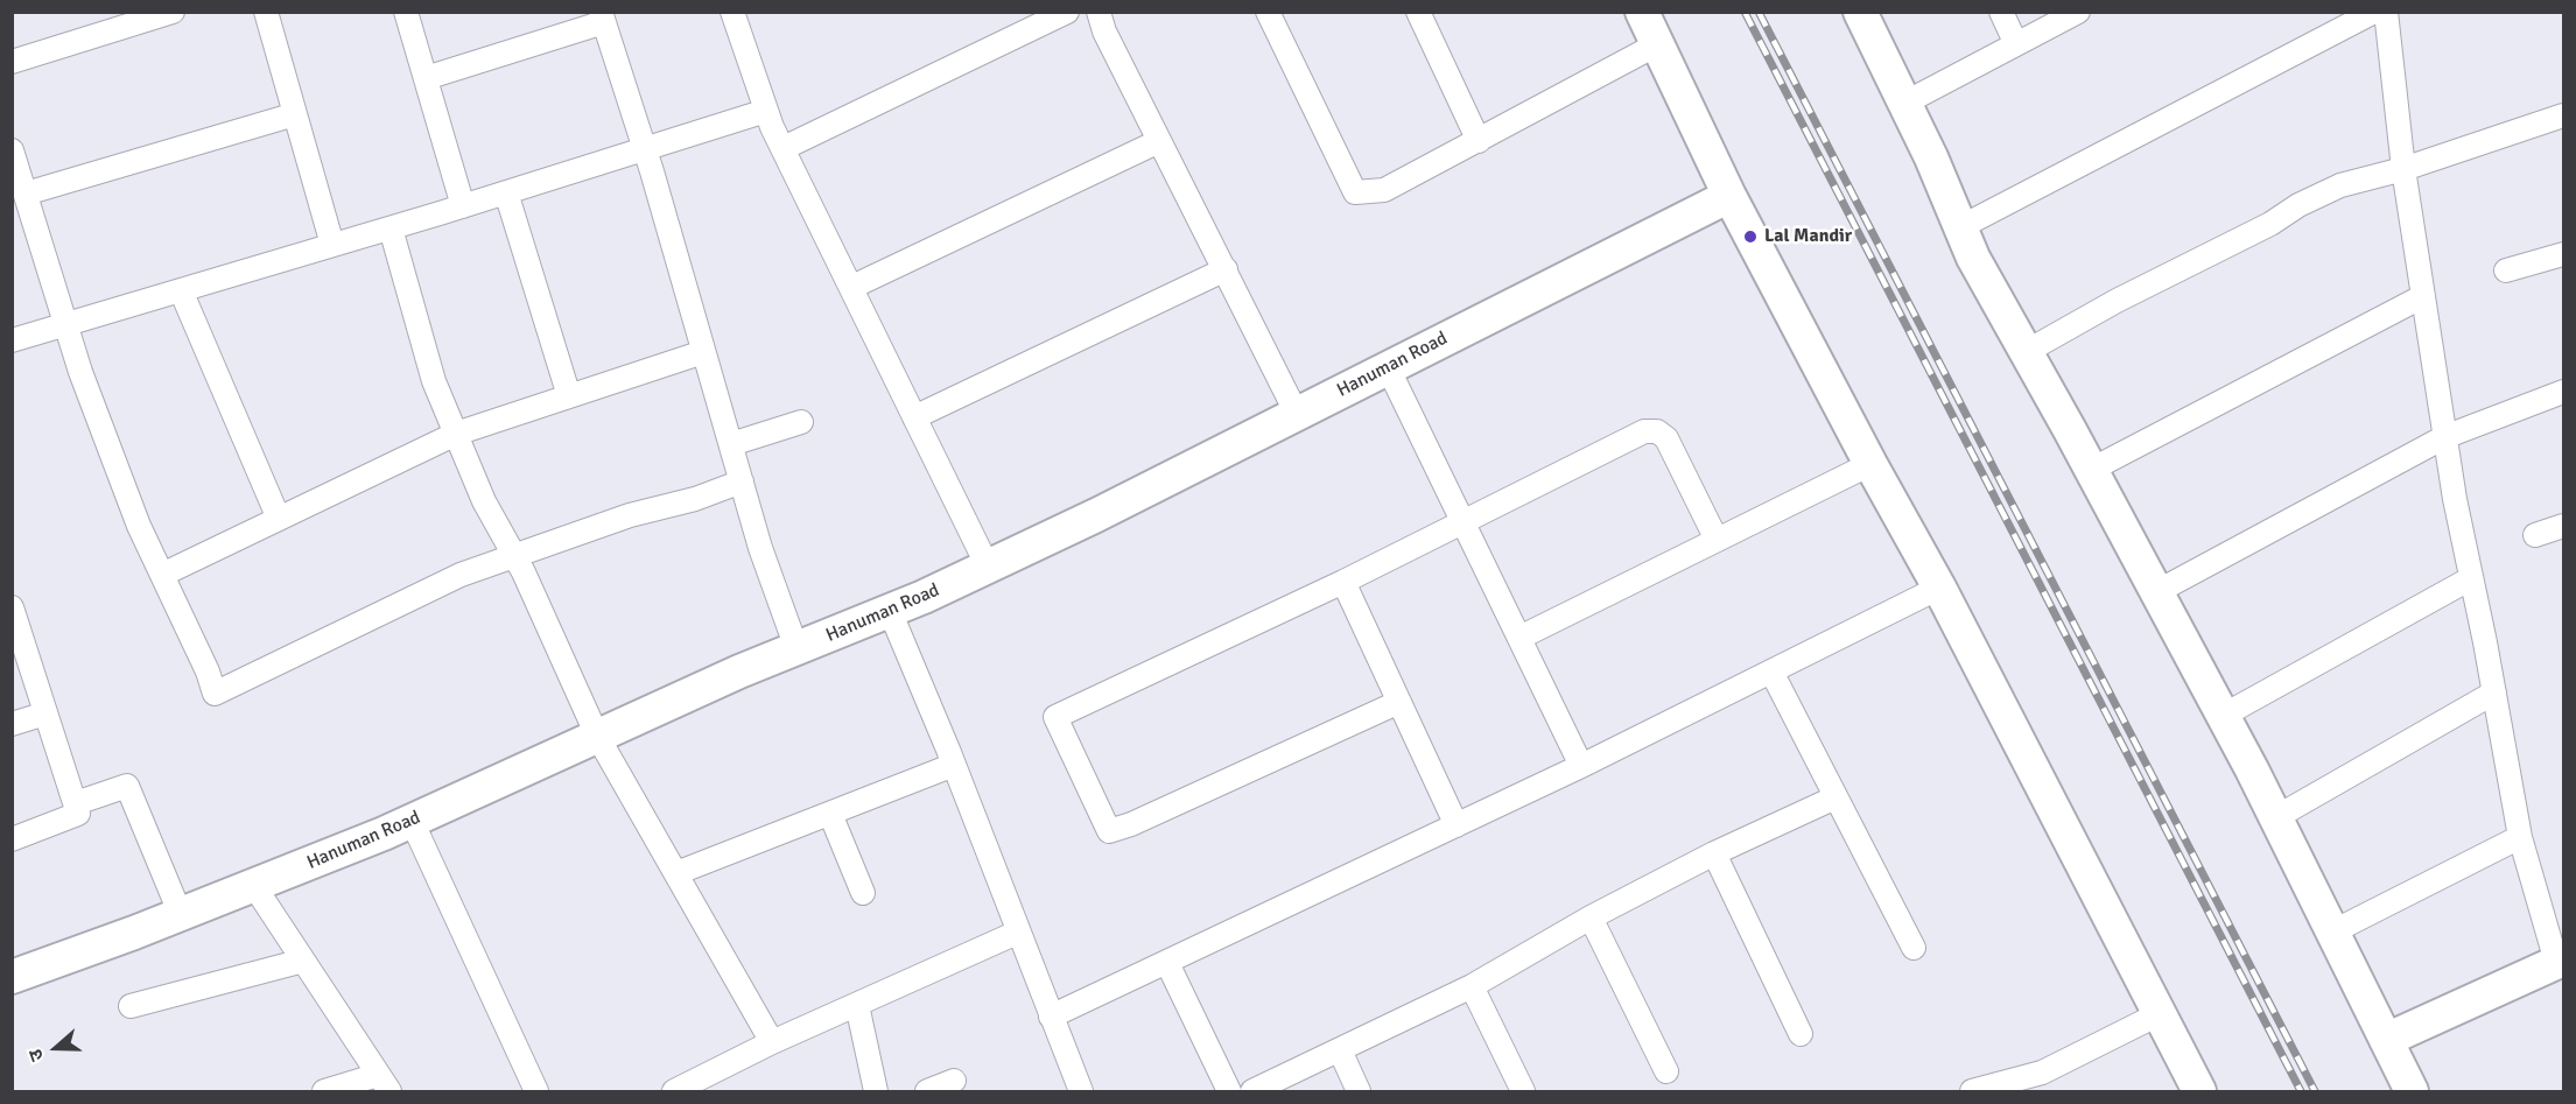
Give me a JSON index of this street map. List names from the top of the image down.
{
  "streets": {
    "street": ["Hanuman Road"]
  },
  "places": ["Lal Mandir"],
  "north": "left"
}
